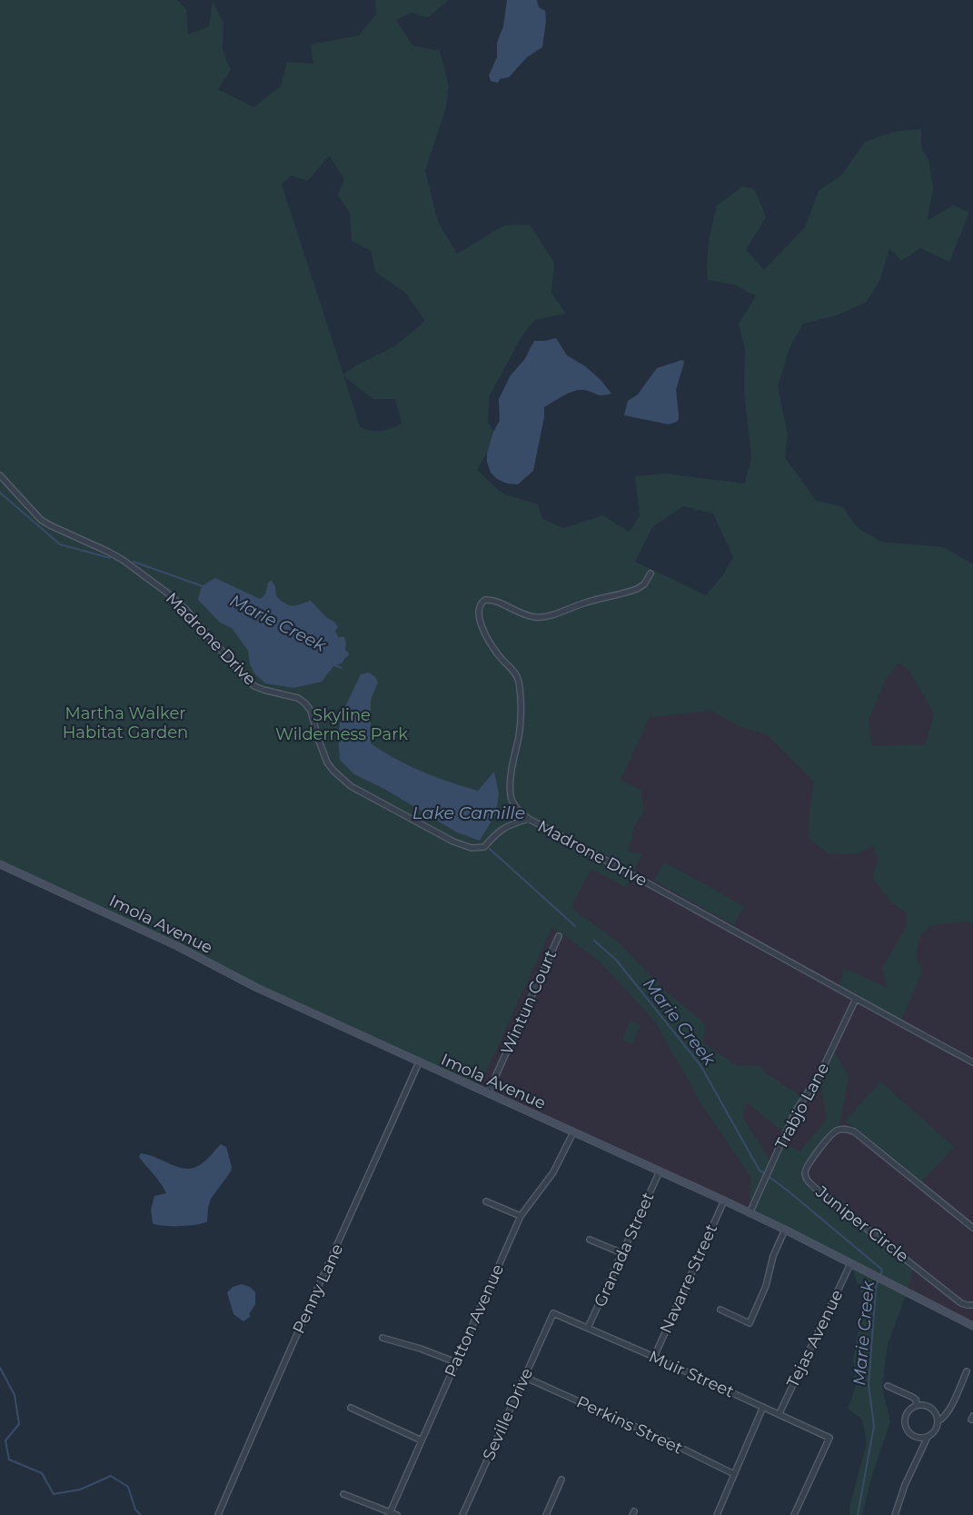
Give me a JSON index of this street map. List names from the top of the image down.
{
  "streets": {
    "street": [
      "Madrone Drive",
      "Imola Avenue",
      "Wintun Court",
      "Trabjo Lane",
      "Juniper Circle",
      "Granada Street",
      "Navarre Street",
      "Penny Lane",
      "Patton Avenue",
      "Tejas Avenue",
      "Muir Street",
      "Seville Drive",
      "Perkins Street"
    ]
  },
  "crossings": [
    ["Madrone Drive", "Trabjo Lane"],
    ["Imola Avenue", "Wintun Court"],
    ["Imola Avenue", "Trabjo Lane"],
    ["Imola Avenue", "Granada Street"],
    ["Imola Avenue", "Navarre Street"],
    ["Imola Avenue", "Penny Lane"],
    ["Imola Avenue", "Patton Avenue"],
    ["Imola Avenue", "Tejas Avenue"],
    ["Granada Street", "Muir Street"],
    ["Navarre Street", "Muir Street"],
    ["Tejas Avenue", "Muir Street"],
    ["Muir Street", "Seville Drive"],
    ["Seville Drive", "Perkins Street"]
  ],
  "water": ["Marie Creek", "Lake Camille"],
  "parks": ["Martha Walker Habitat Garden", "Skyline Wilderness Park"]
}
